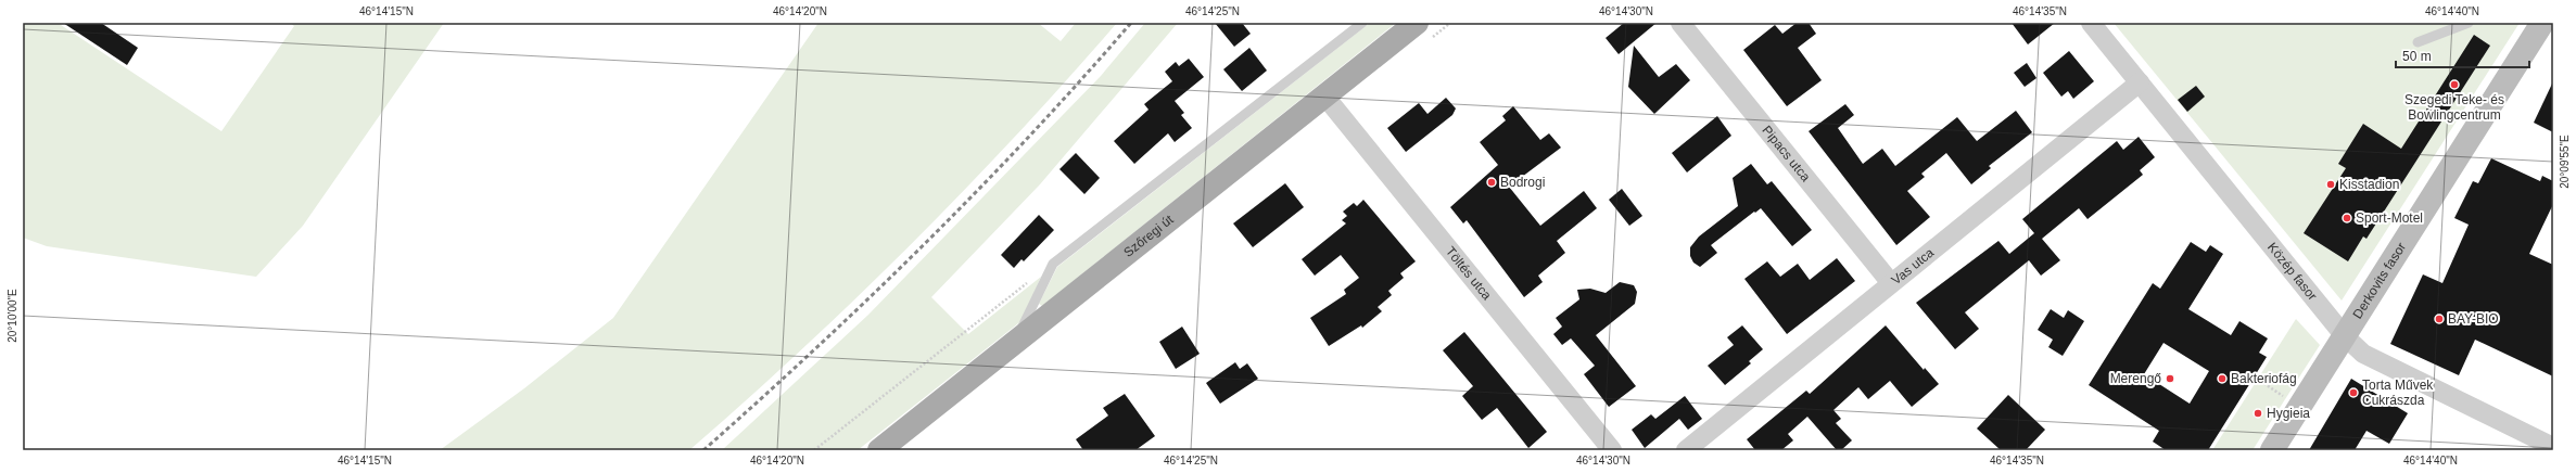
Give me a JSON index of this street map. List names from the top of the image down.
{
  "streets": {
    "main road": ["Szőregi út"],
    "street": [
      "Pipacs utca",
      "Vas utca",
      "Közép fasor",
      "Töltés utca",
      "Derkovits fasor"
    ]
  },
  "crossings": [
    ["Pipacs utca", "Vas utca"],
    ["Szőregi út", "Töltés utca"],
    ["Vas utca", "Közép fasor"],
    ["Közép fasor", "Derkovits fasor"]
  ],
  "places": [
    "Szegedi Teke- és Bowlingcentrum",
    "Bodrogi",
    "Kisstadion",
    "Sport-Motel",
    "BAY-BIO",
    "Merengő",
    "Bakteriofág",
    "Torta Művek Cukrászda",
    "Hygieia"
  ],
  "scale_bar": "50 m",
  "coordinates": [
    "46°14'15\"N",
    "46°14'20\"N",
    "46°14'25\"N",
    "46°14'30\"N",
    "46°14'35\"N",
    "46°14'40\"N",
    "20°09'55\"E",
    "20°10'00\"E"
  ]
}
